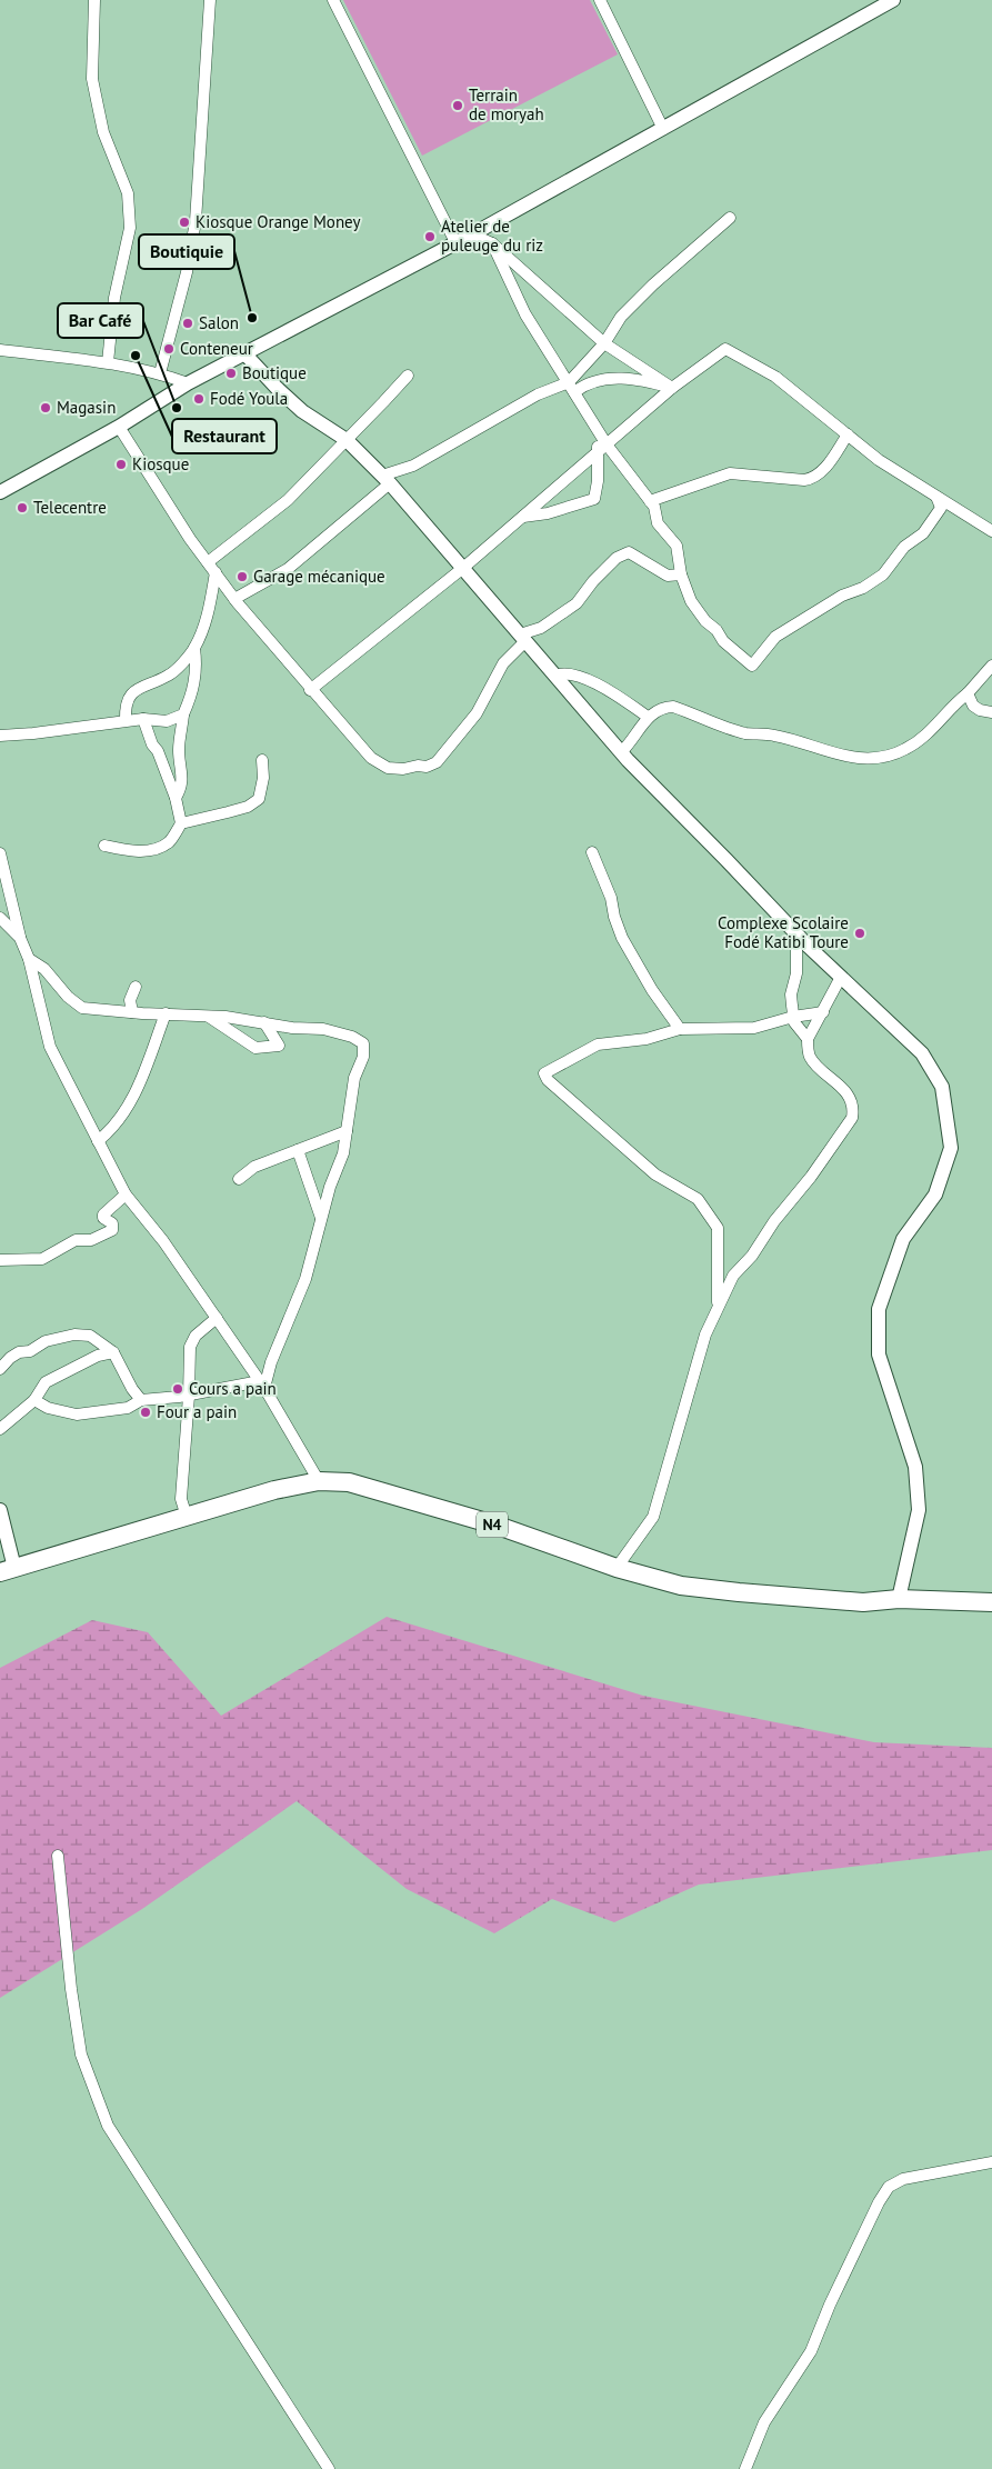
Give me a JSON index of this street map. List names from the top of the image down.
{
  "streets": {
    "highway": ["N4"]
  },
  "places": [
    "Terrain de moryah",
    "Kiosque Orange Money",
    "Atelier de puleuge du riz",
    "Boutiquie",
    "Salon",
    "Conteneur",
    "Restaurant",
    "Boutique",
    "Fodé Youla",
    "Magasin",
    "Bar Café",
    "Kiosque",
    "Telecentre",
    "Garage mécanique",
    "Complexe Scolaire Fodé Katibi Toure",
    "Cours a pain",
    "Four a pain"
  ]
}
